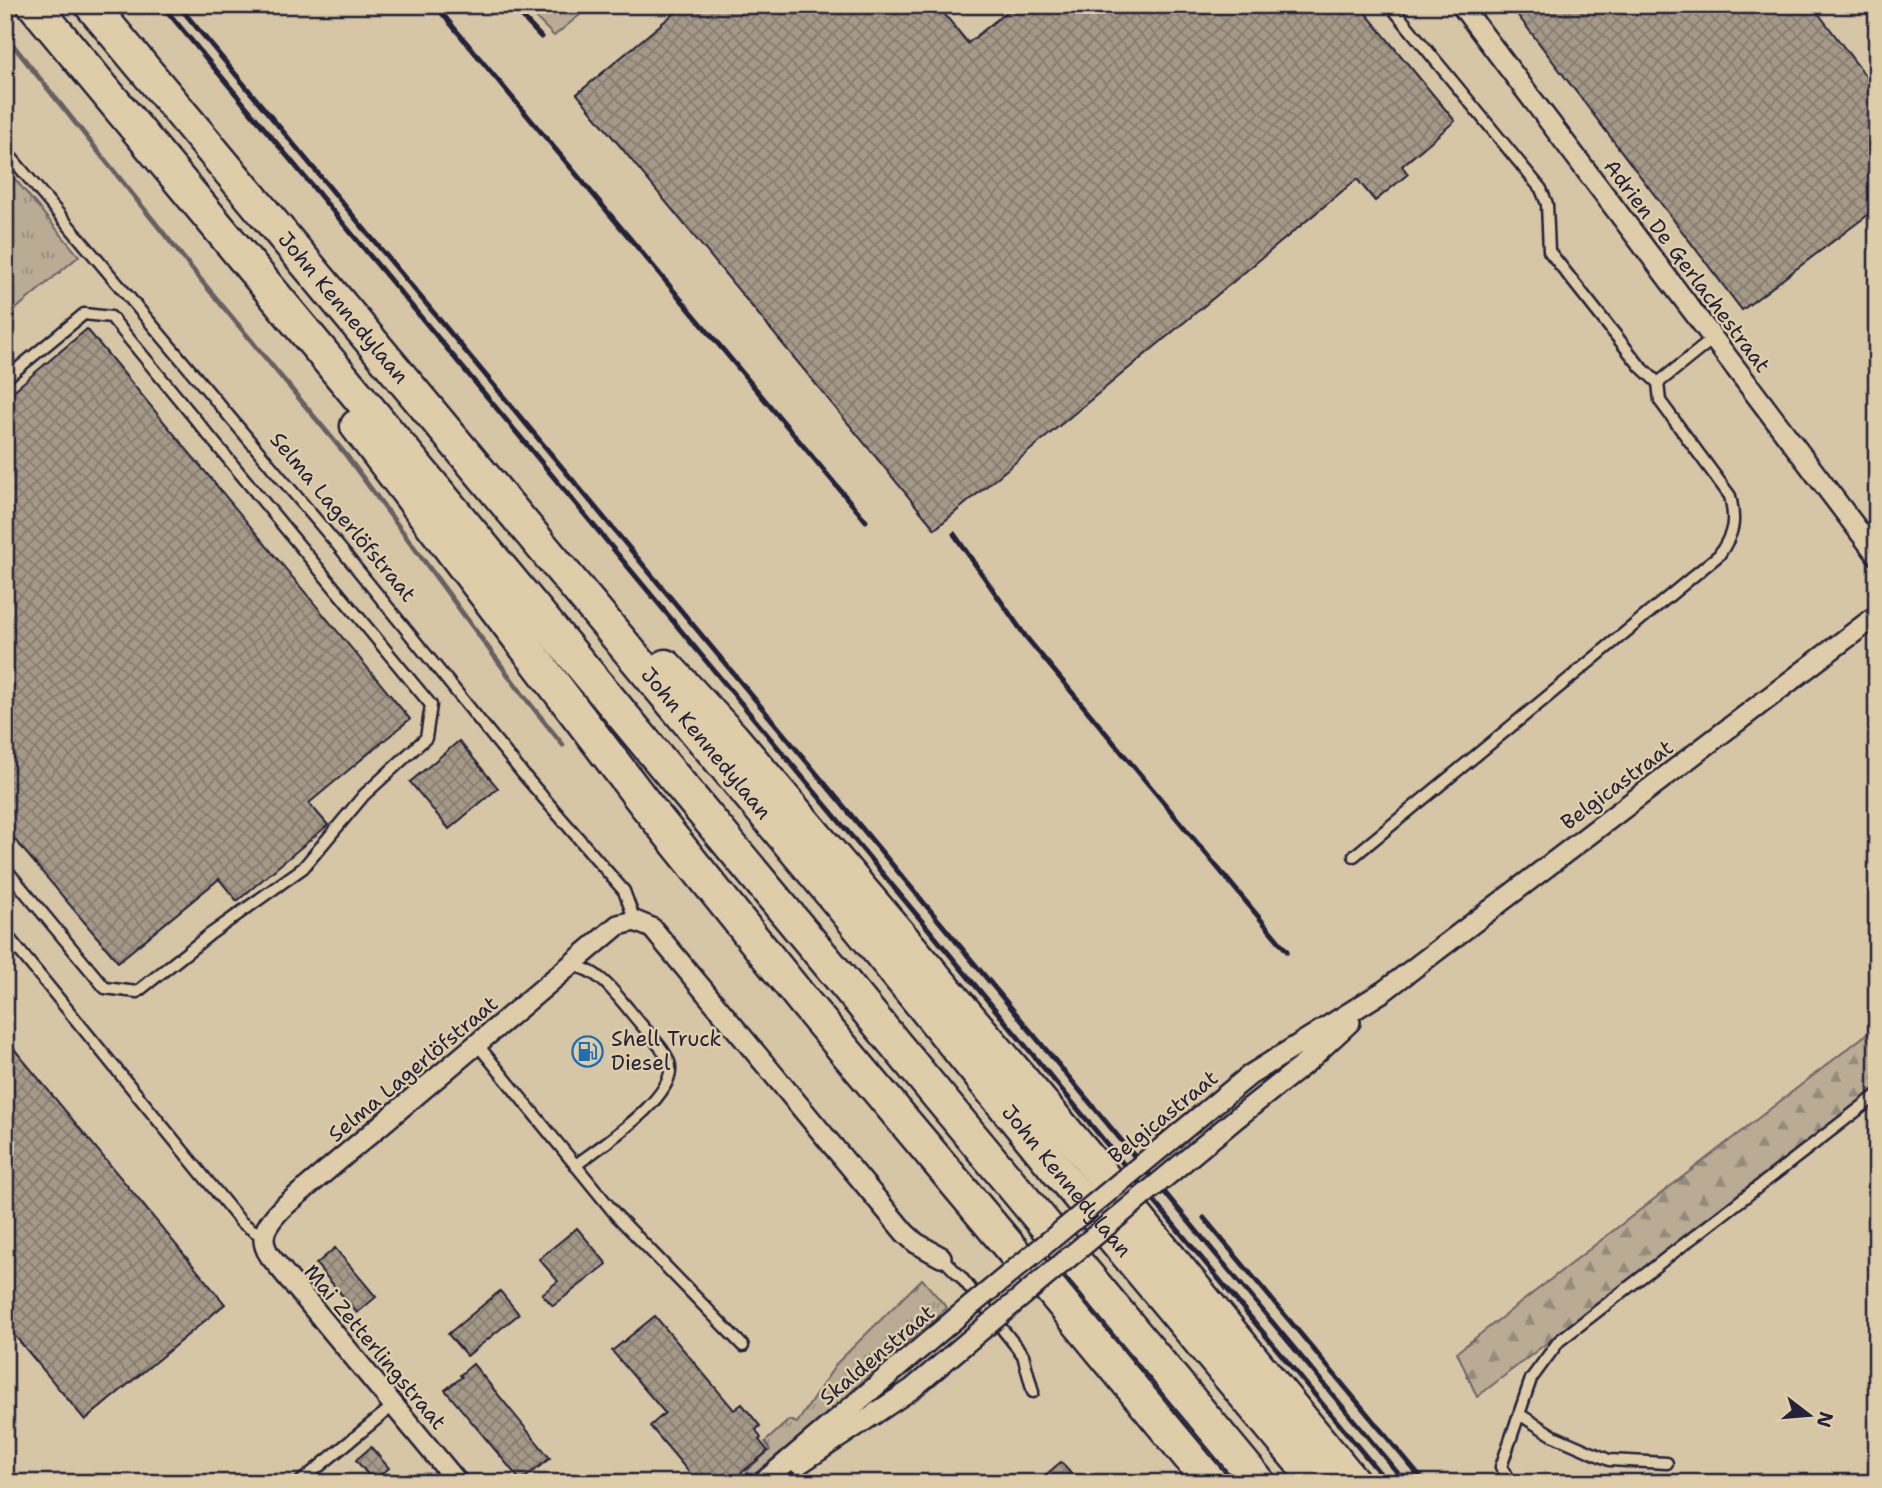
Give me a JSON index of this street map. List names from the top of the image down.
{
  "streets": {
    "highway": ["John Kennedylaan"],
    "street": [
      "Adrien De Gerlachestraat",
      "Selma Lagerlöfstraat",
      "Belgicastraat",
      "Mai Zetterlingstraat",
      "Skaldenstraat"
    ]
  },
  "crossings": [
    ["Selma Lagerlöfstraat", "Mai Zetterlingstraat"]
  ],
  "places": {
    "fuel station": ["Shell Truck Diesel"]
  },
  "north": "right"
}
